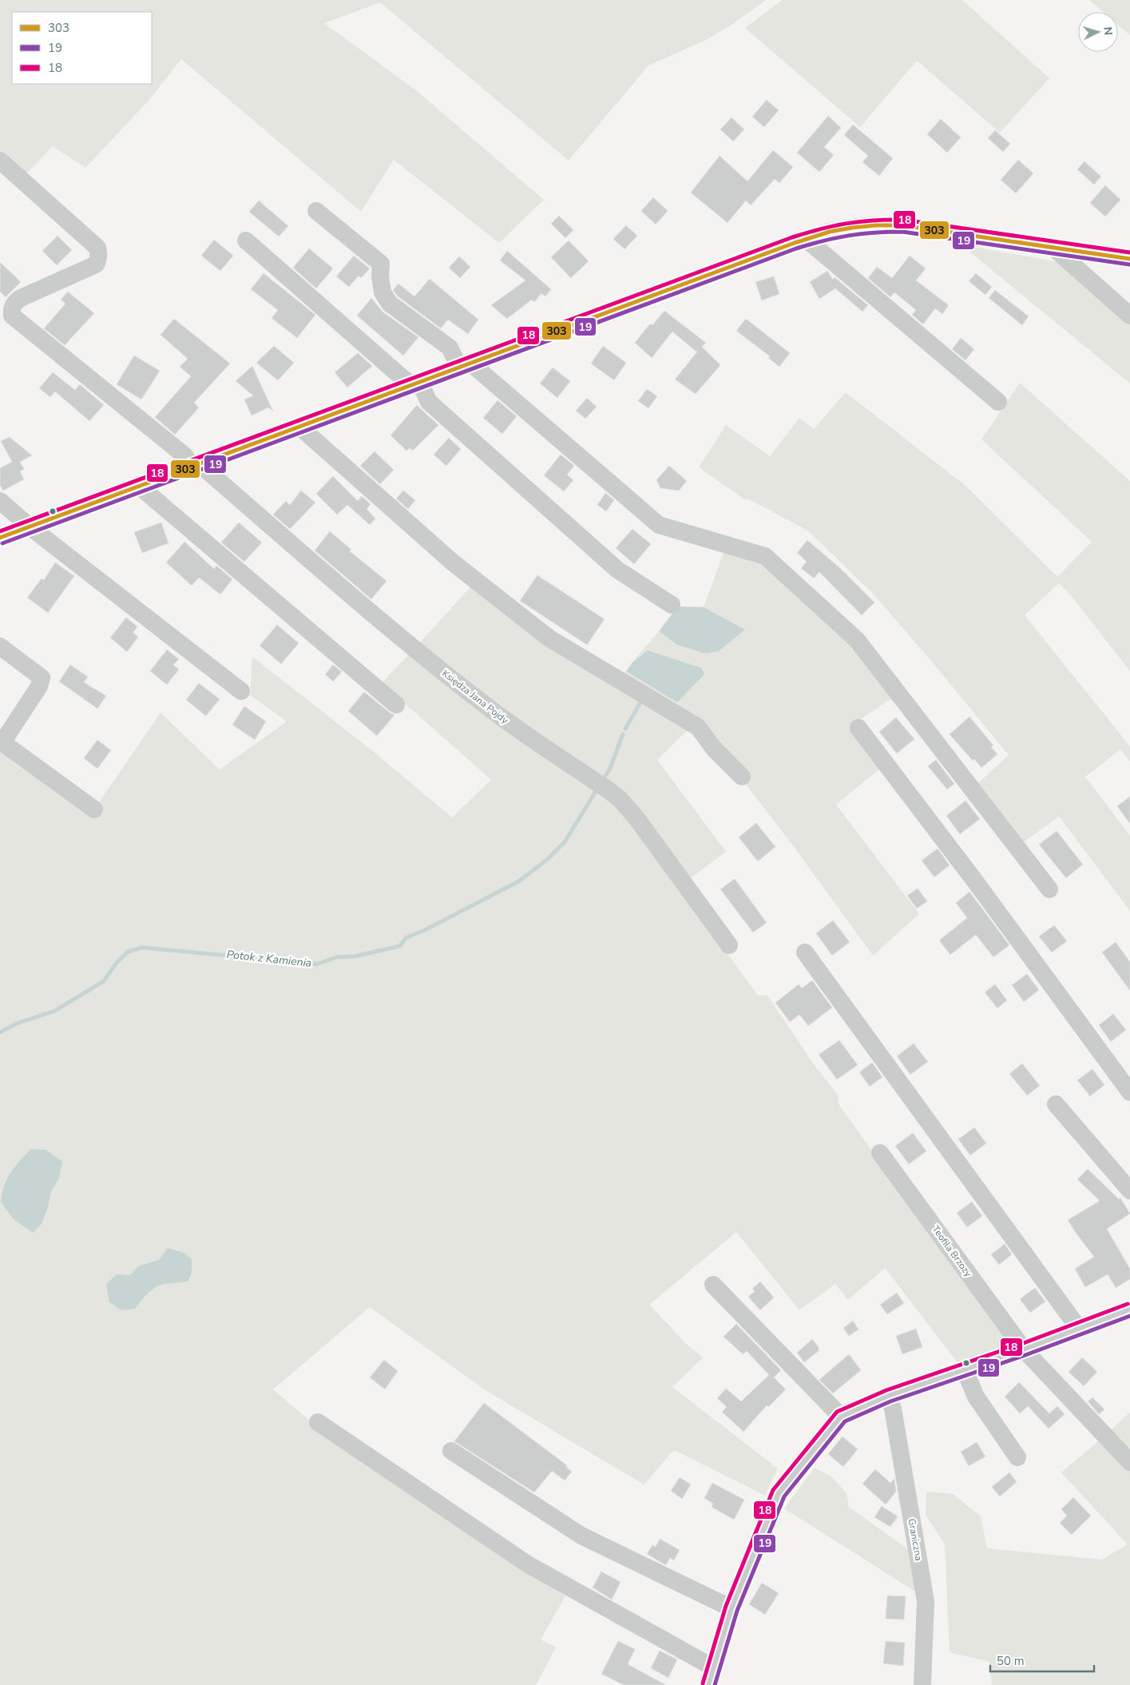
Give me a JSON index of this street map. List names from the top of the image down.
{
  "streets": {
    "street": ["Księdza Jana Pojdy", "Teofila Brzozy", "Graniczna"]
  },
  "water": ["Potok z Kamienia"],
  "lines": ["transit line 18", "transit line 303", "transit line 19"],
  "legend": ["303", "19", "18"],
  "scale_bar": "50 m",
  "north": "right"
}
